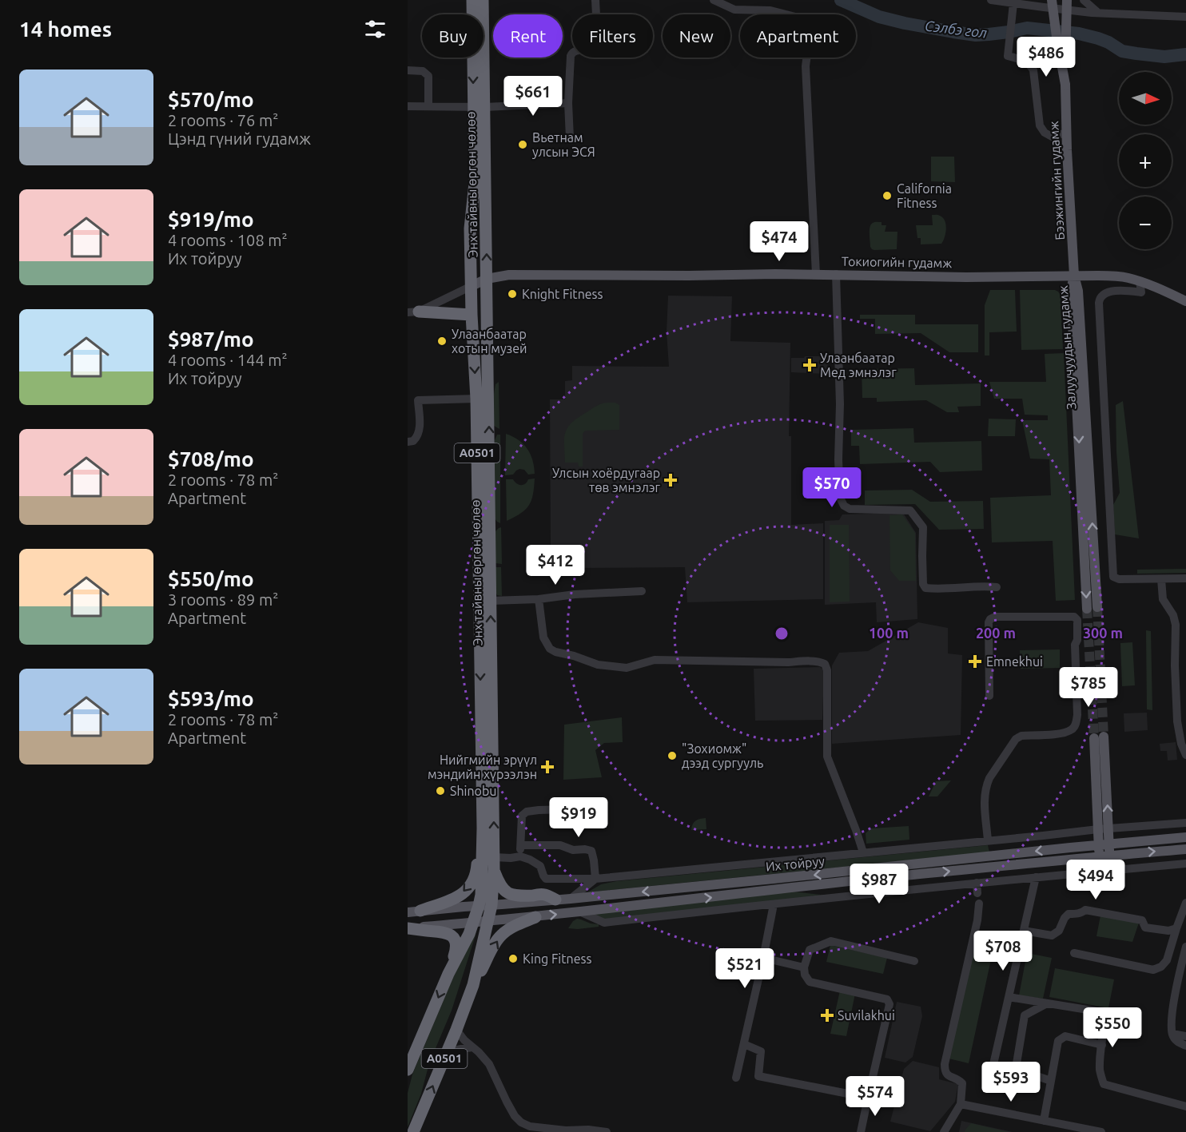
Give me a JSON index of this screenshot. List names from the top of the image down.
{
  "streets": {
    "highway": ["Энх тайвны өргөн чөлөө", "A0501"],
    "main road": [
      "Бээжингийн гудамж",
      "Токиогийн гудамж",
      "Залуучуудын гудамж",
      "Их тойруу"
    ]
  },
  "crossings": [
    ["Бээжингийн гудамж", "Токиогийн гудамж"],
    ["Бээжингийн гудамж", "Залуучуудын гудамж"],
    ["Энх тайвны өргөн чөлөө", "Токиогийн гудамж"],
    ["Энх тайвны өргөн чөлөө", "Их тойруу"],
    ["Токиогийн гудамж", "Залуучуудын гудамж"]
  ],
  "water": ["Сэлбэ гол"],
  "places": {
    "other": [
      "Вьетнам улсын ЭСЯ",
      "California Fitness",
      "Knight Fitness",
      "Улаанбаатар хотын музей",
      "\"Зохиомж\" дээд сургууль",
      "Shinobu",
      "King Fitness"
    ],
    "health": [
      "Улаанбаатар Мед эмнэлэг",
      "Улсын хоёрдугаар төв эмнэлэг",
      "Emnekhui",
      "Нийгмийн эрүүл мэндийн хүрээлэн",
      "Suvilakhui"
    ]
  },
  "north": "right",
  "page": {
    "heading": "14 homes",
    "chip": [
      "Buy",
      "Rent",
      "Filters",
      "New",
      "Apartment"
    ],
    "price": [
      "$486",
      "$661",
      "$474",
      "$570",
      "$412",
      "$785",
      "$919",
      "$494",
      "$987",
      "$708",
      "$521",
      "$550",
      "$593",
      "$574"
    ],
    "list": [
      {
        "name": "$570/mo",
        "note": "2 rooms · 76 m² · Цэнд гүний гудамж"
      },
      {
        "name": "$919/mo",
        "note": "4 rooms · 108 m² · Их тойруу"
      },
      {
        "name": "$987/mo",
        "note": "4 rooms · 144 m² · Их тойруу"
      },
      {
        "name": "$708/mo",
        "note": "2 rooms · 78 m² · Apartment"
      },
      {
        "name": "$550/mo",
        "note": "3 rooms · 89 m² · Apartment"
      },
      {
        "name": "$593/mo",
        "note": "2 rooms · 78 m² · Apartment"
      }
    ],
    "map_buttons": ["+", "−"]
  },
  "rings": ["100 m", "200 m", "300 m"]
}
